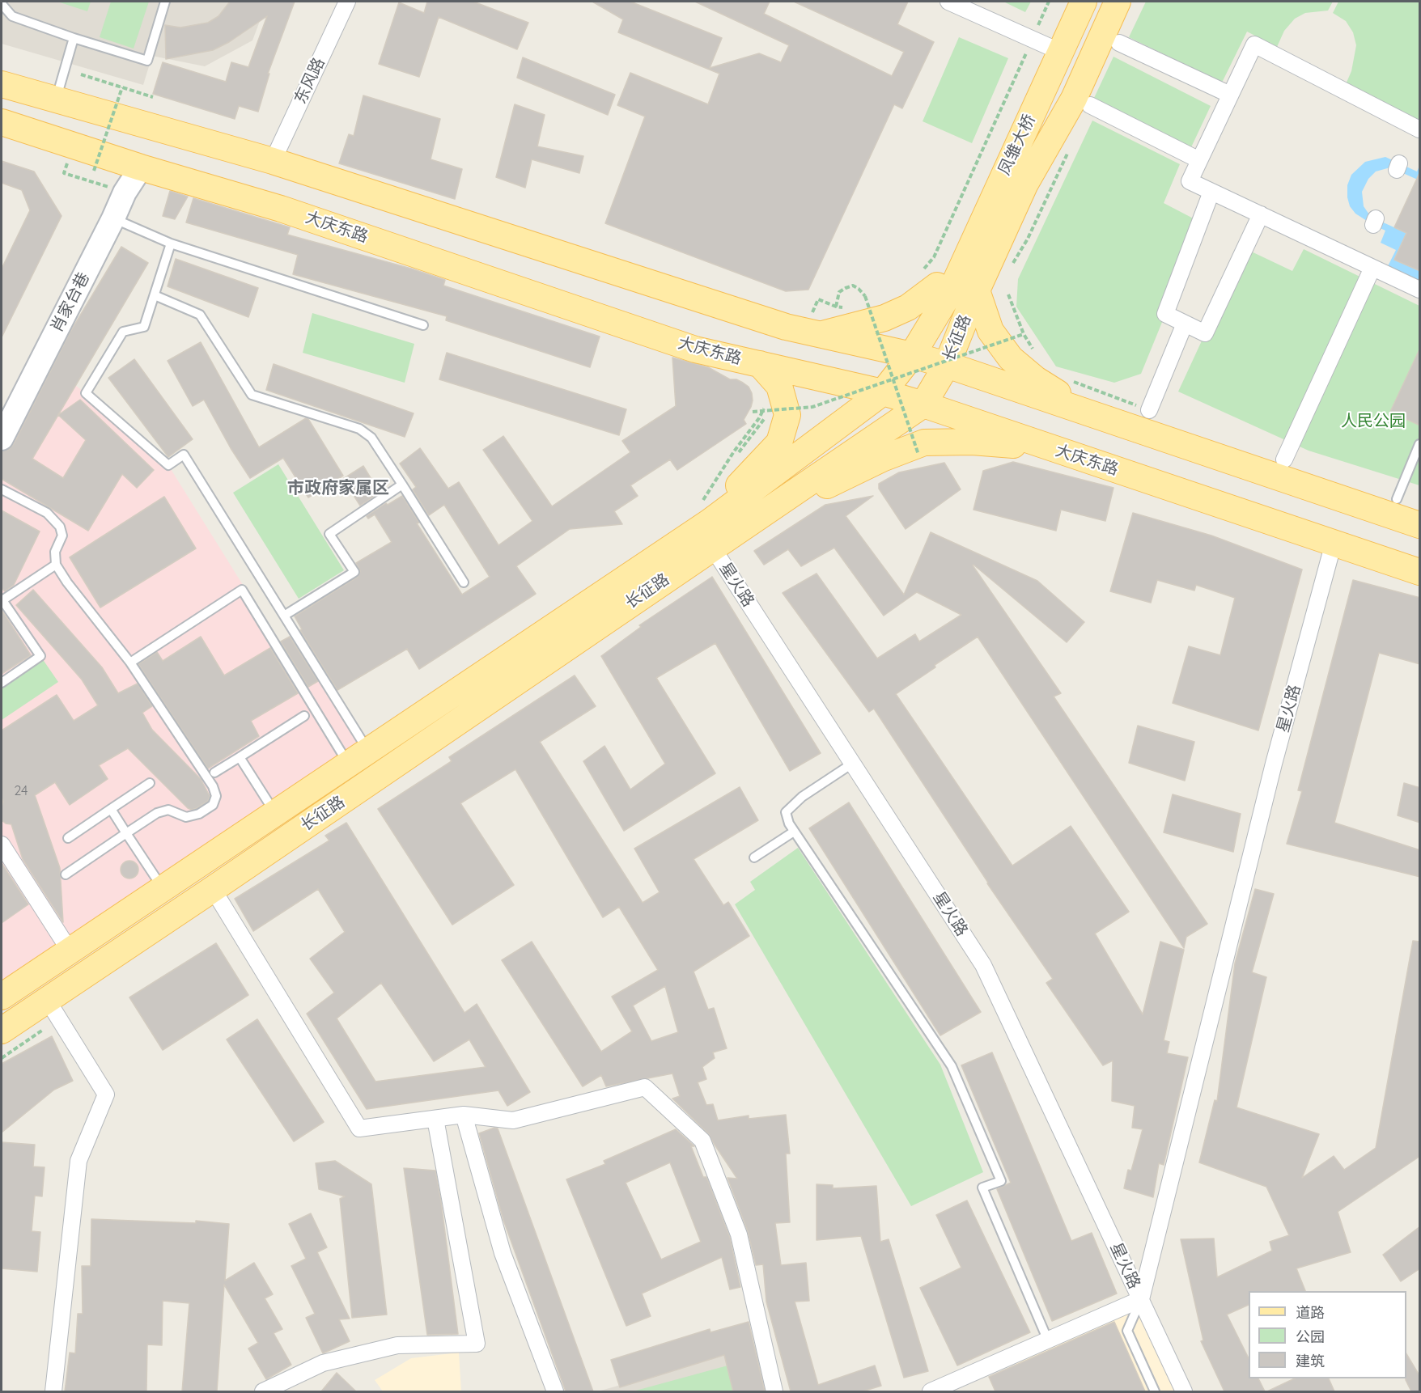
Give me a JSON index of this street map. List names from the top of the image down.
{
  "streets": {
    "main road": ["凤雏大桥", "大庆东路", "长征路"],
    "street": ["东风路", "肖家台巷", "星火路"]
  },
  "crossings": [
    ["凤雏大桥", "长征路"],
    ["大庆东路", "肖家台巷"],
    ["大庆东路", "长征路"],
    ["大庆东路", "星火路"]
  ],
  "districts": ["市政府家属区"],
  "parks": ["人民公园"],
  "house_numbers": ["24"],
  "legend": ["道路", "公园", "建筑"]
}
